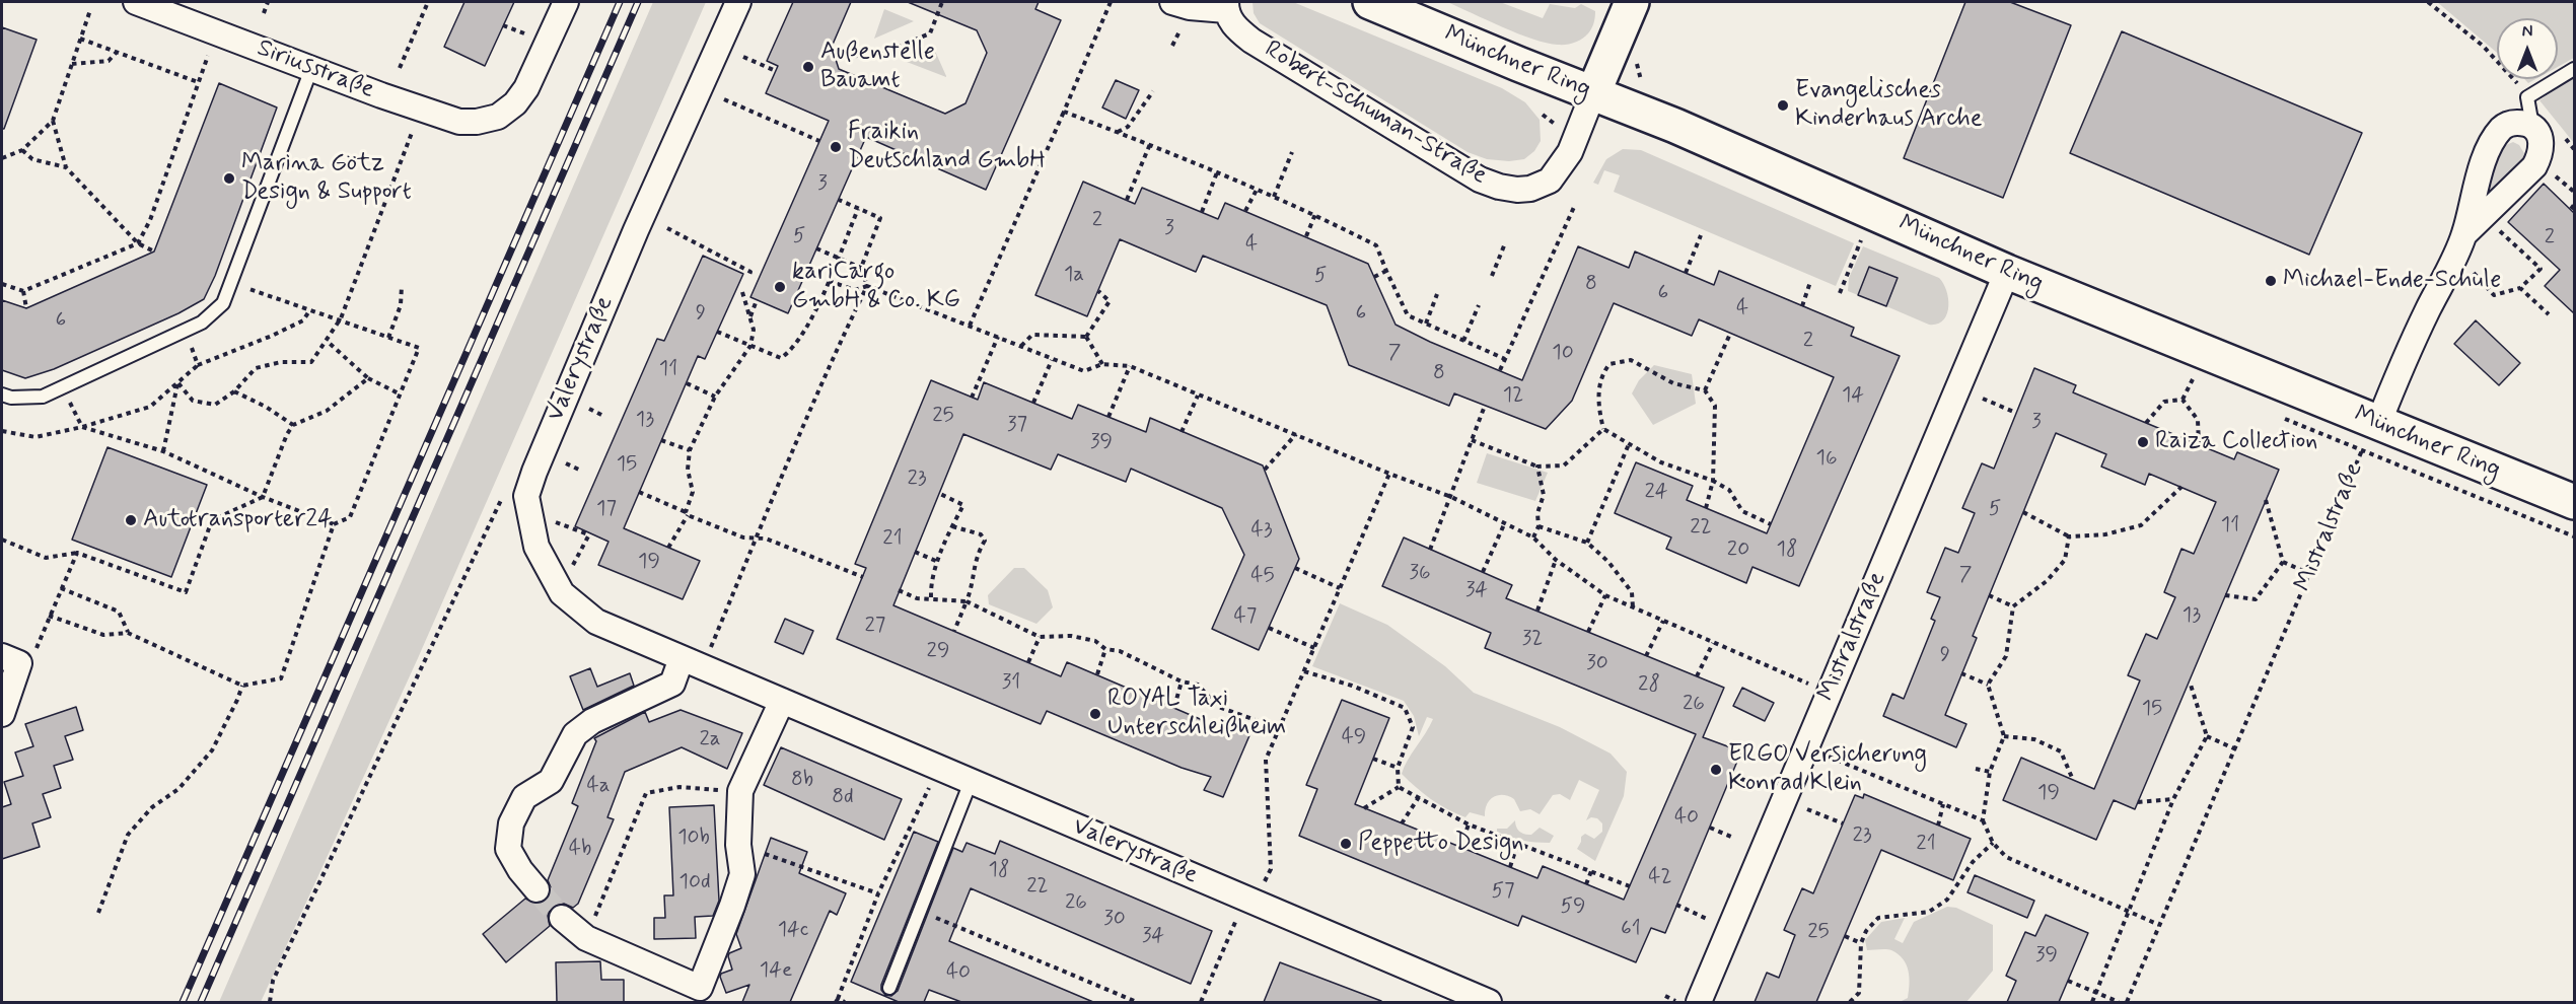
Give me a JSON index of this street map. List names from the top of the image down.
{
  "streets": {
    "main road": ["Münchner Ring"],
    "street": [
      "Siriusstraße",
      "Robert-Schuman-Straße",
      "Valerystraße",
      "Mistralstraße"
    ]
  },
  "crossings": [
    ["Münchner Ring", "Robert-Schuman-Straße"],
    ["Münchner Ring", "Mistralstraße"]
  ],
  "places": [
    "Außenstelle Bauamt",
    "Evangelisches Kinderhaus Arche",
    "Fraikin Deutschland GmbH",
    "Marina Götz Design & Support",
    "Michael-Ende-Schule",
    "kariCargo GmbH & Co. KG",
    "Raiza Collection",
    "Autotransporter24",
    "ROYAL Taxi Unterschleißheim",
    "ERGO Versicherung Konrad Klein",
    "Peppetto Design"
  ],
  "house_numbers": [
    "3",
    "2",
    "3",
    "5",
    "2",
    "4",
    "1a",
    "5",
    "8",
    "6",
    "4",
    "9",
    "6",
    "6",
    "2",
    "7",
    "10",
    "11",
    "8",
    "12",
    "14",
    "25",
    "13",
    "3",
    "37",
    "39",
    "16",
    "15",
    "23",
    "24",
    "17",
    "5",
    "11",
    "22",
    "43",
    "21",
    "20",
    "18",
    "19",
    "36",
    "7",
    "45",
    "34",
    "13",
    "47",
    "27",
    "32",
    "29",
    "9",
    "30",
    "31",
    "28",
    "26",
    "15",
    "49",
    "2a",
    "8b",
    "4a",
    "19",
    "8d",
    "40",
    "23",
    "10b",
    "21",
    "4b",
    "18",
    "42",
    "10d",
    "22",
    "57",
    "26",
    "59",
    "30",
    "61",
    "14c",
    "25",
    "34",
    "39",
    "14e",
    "40"
  ],
  "north": "top"
}
